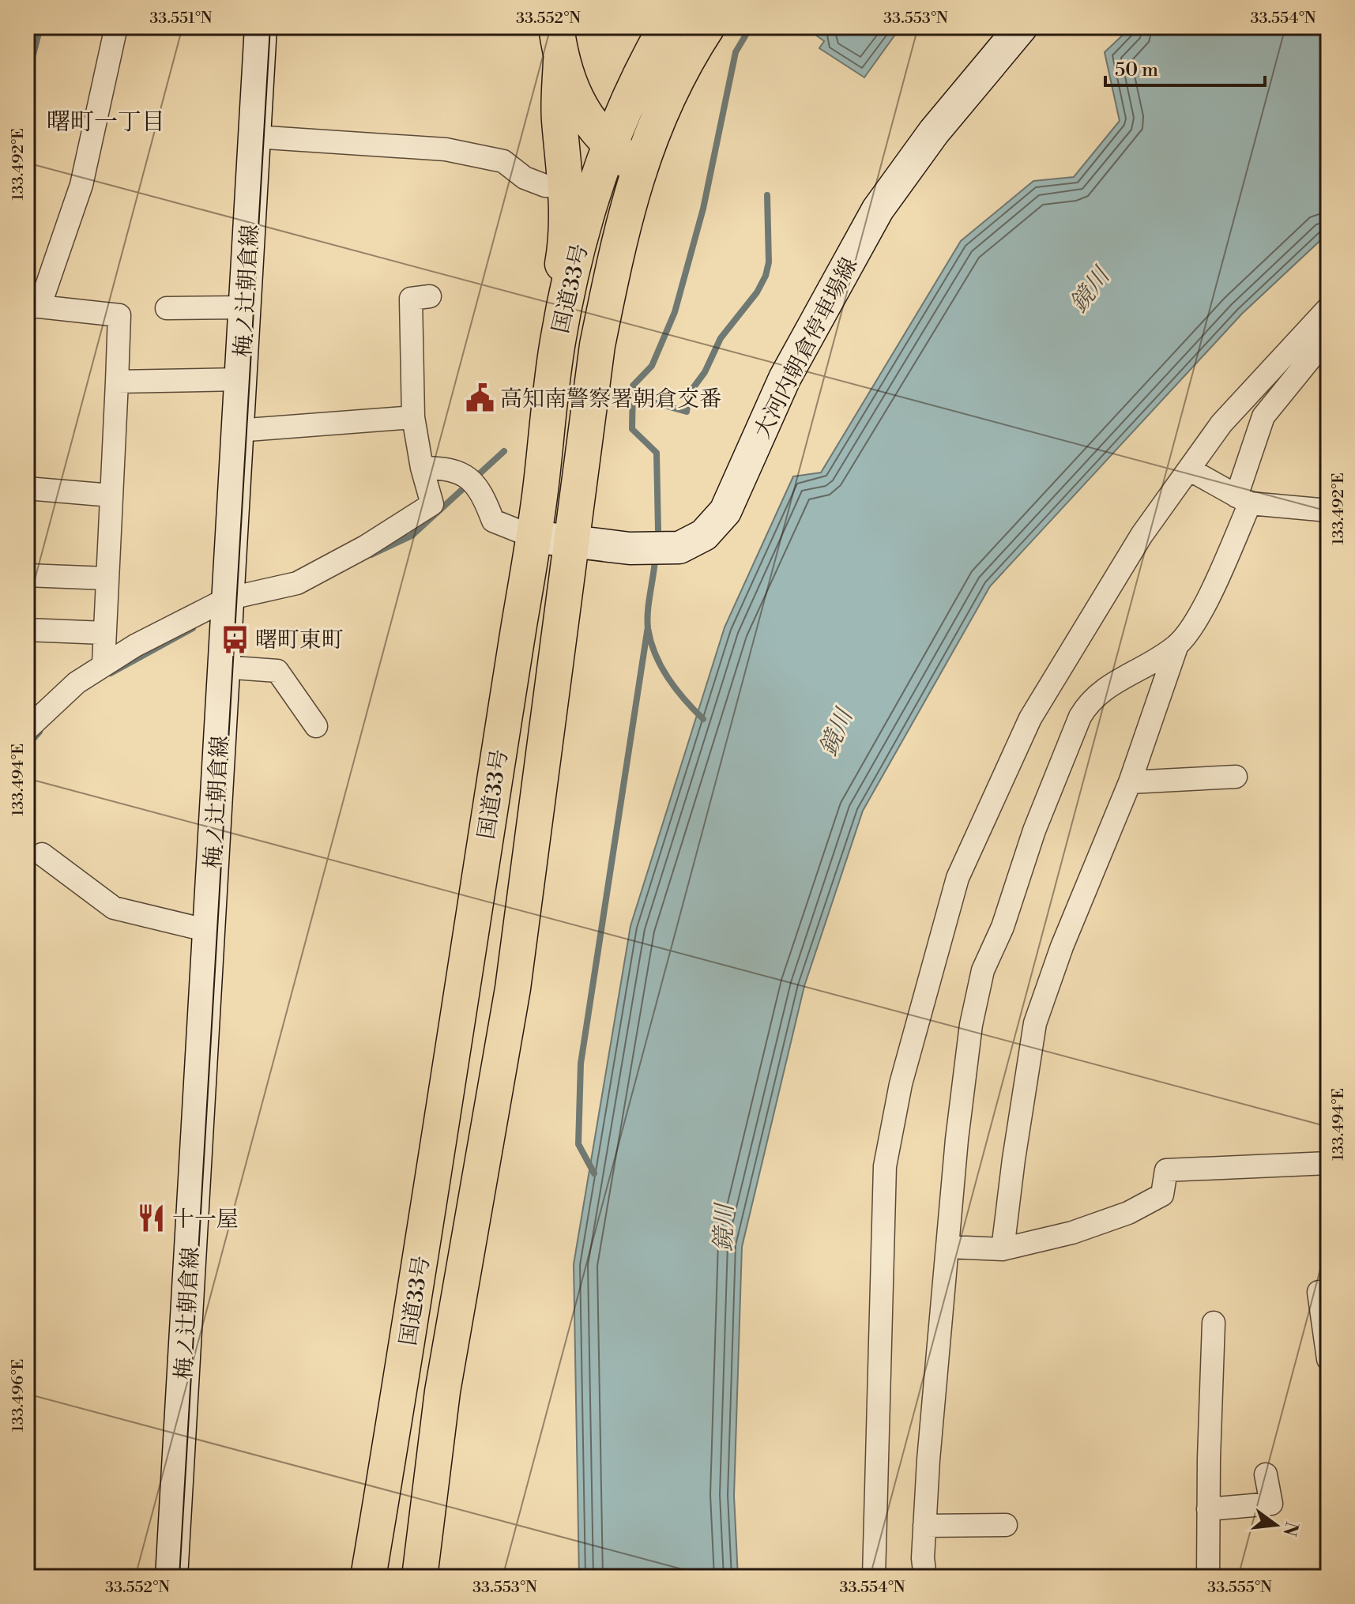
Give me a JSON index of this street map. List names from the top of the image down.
{
  "streets": {
    "main road": ["国道33号", "梅ノ辻朝倉線", "大河内朝倉停車場線"]
  },
  "crossings": [
    ["国道33号", "大河内朝倉停車場線"]
  ],
  "districts": ["曙町一丁目"],
  "water": ["鏡川"],
  "places": {
    "public building": ["高知南警察署朝倉交番"],
    "bus stop": ["曙町東町"],
    "restaurant": ["十一屋"]
  },
  "scale_bar": "50 m",
  "north": "right",
  "coordinates": [
    "33.551°N",
    "33.552°N",
    "33.553°N",
    "33.554°N",
    "133.492°E",
    "133.494°E",
    "133.496°E",
    "33.555°N"
  ]
}
